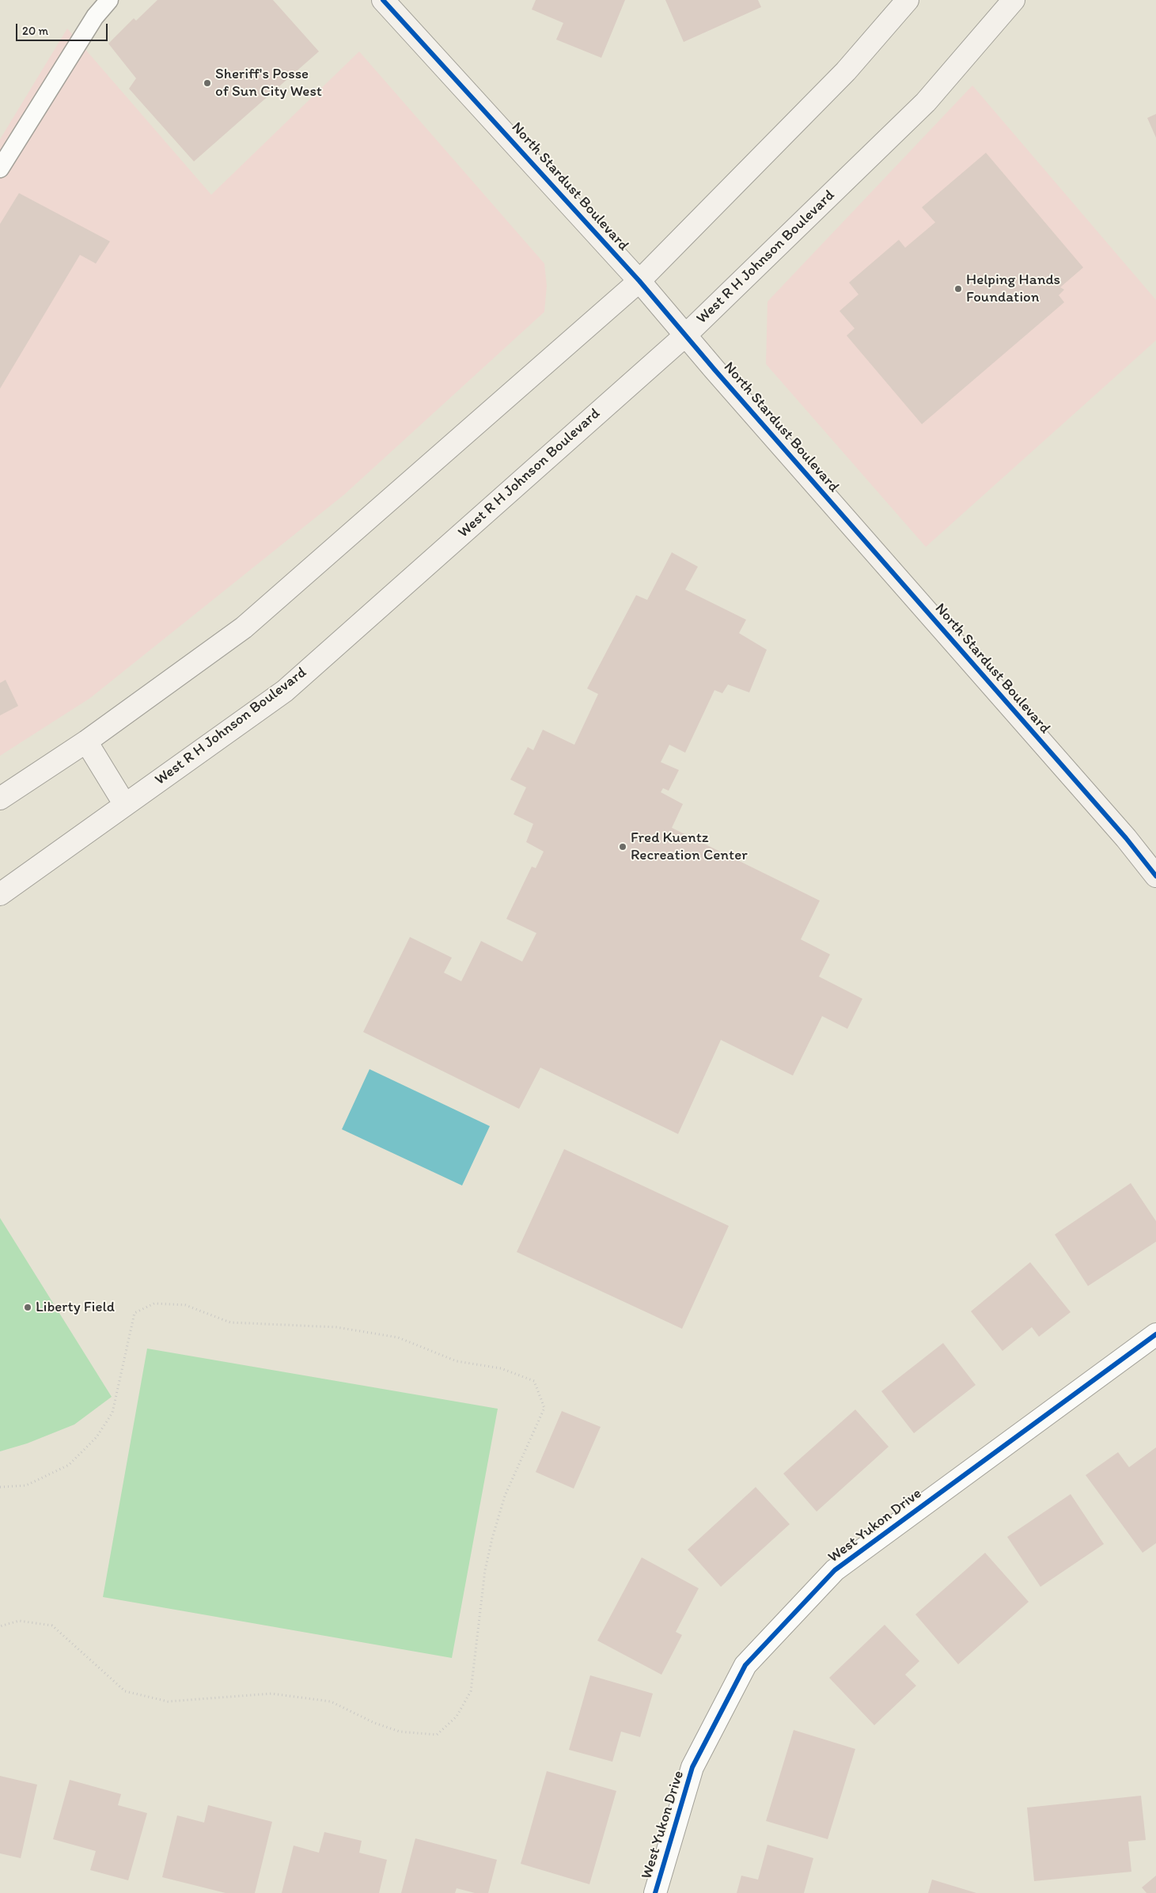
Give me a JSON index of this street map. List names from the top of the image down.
{
  "streets": {
    "main road": ["North Stardust Boulevard", "West R H Johnson Boulevard"],
    "street": ["West Yukon Drive"]
  },
  "crossings": [
    ["North Stardust Boulevard", "West R H Johnson Boulevard"]
  ],
  "places": [
    "Sheriff's Posse of Sun City West",
    "Helping Hands Foundation",
    "Fred Kuentz Recreation Center",
    "Liberty Field"
  ],
  "scale_bar": "20 m"
}
